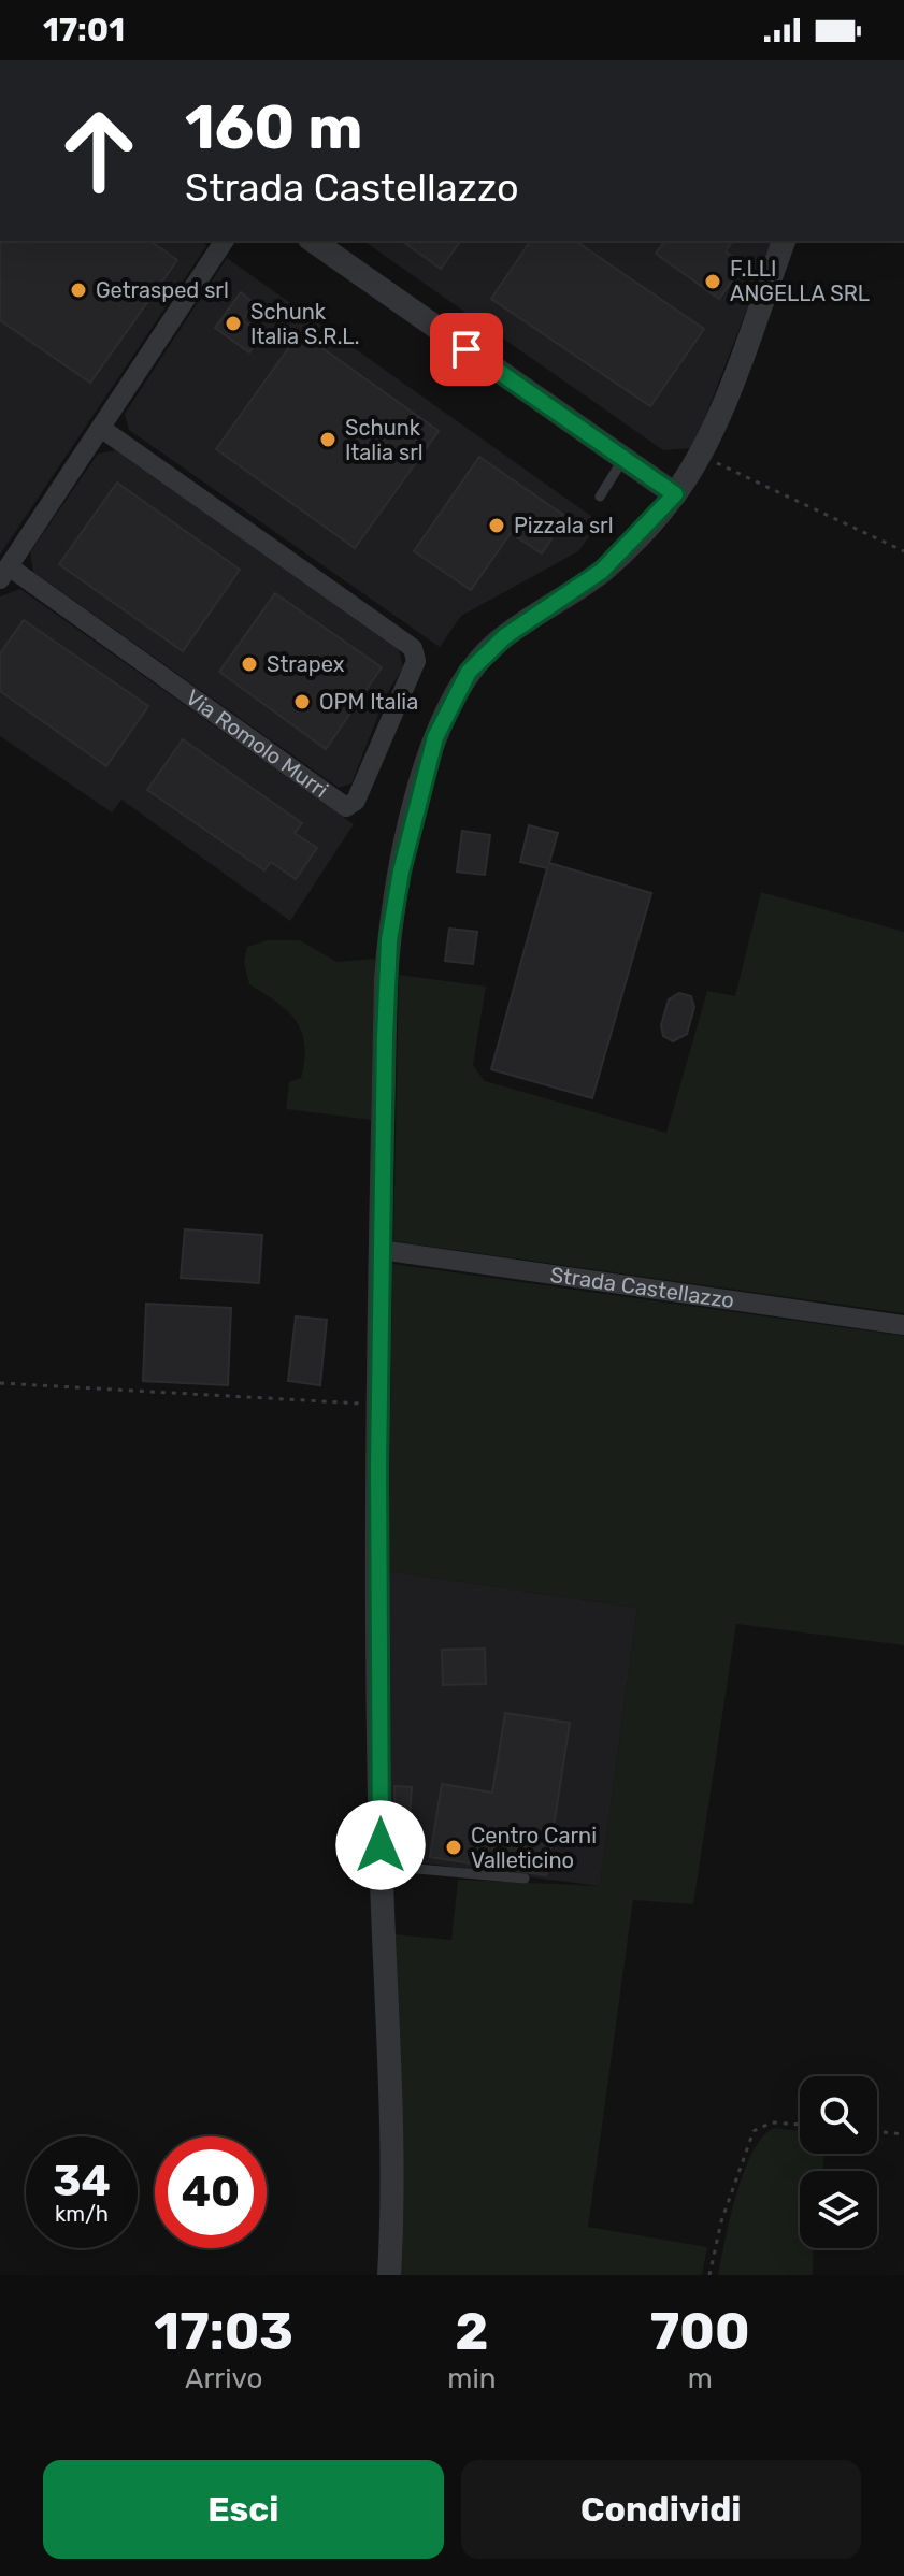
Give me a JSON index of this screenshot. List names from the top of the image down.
{
  "streets": {
    "street": ["Via Romolo Murri", "Strada Castellazzo"]
  },
  "places": [
    "F.LLI ANGELLA SRL",
    "Getrasped srl",
    "Schunk Italia S.R.L.",
    "Schunk Italia srl",
    "Pizzala srl",
    "Strapex",
    "OPM Italia",
    "Centro Carni Valleticino"
  ],
  "page": {
    "status": "17:01",
    "turn": ["160 m", "Strada Castellazzo"],
    "speed": "34 km/h",
    "limit": "40",
    "eta": [
      "17:03",
      "Arrivo",
      "2",
      "min",
      "700",
      "m"
    ],
    "buttons": ["Esci", "Condividi"]
  }
}
